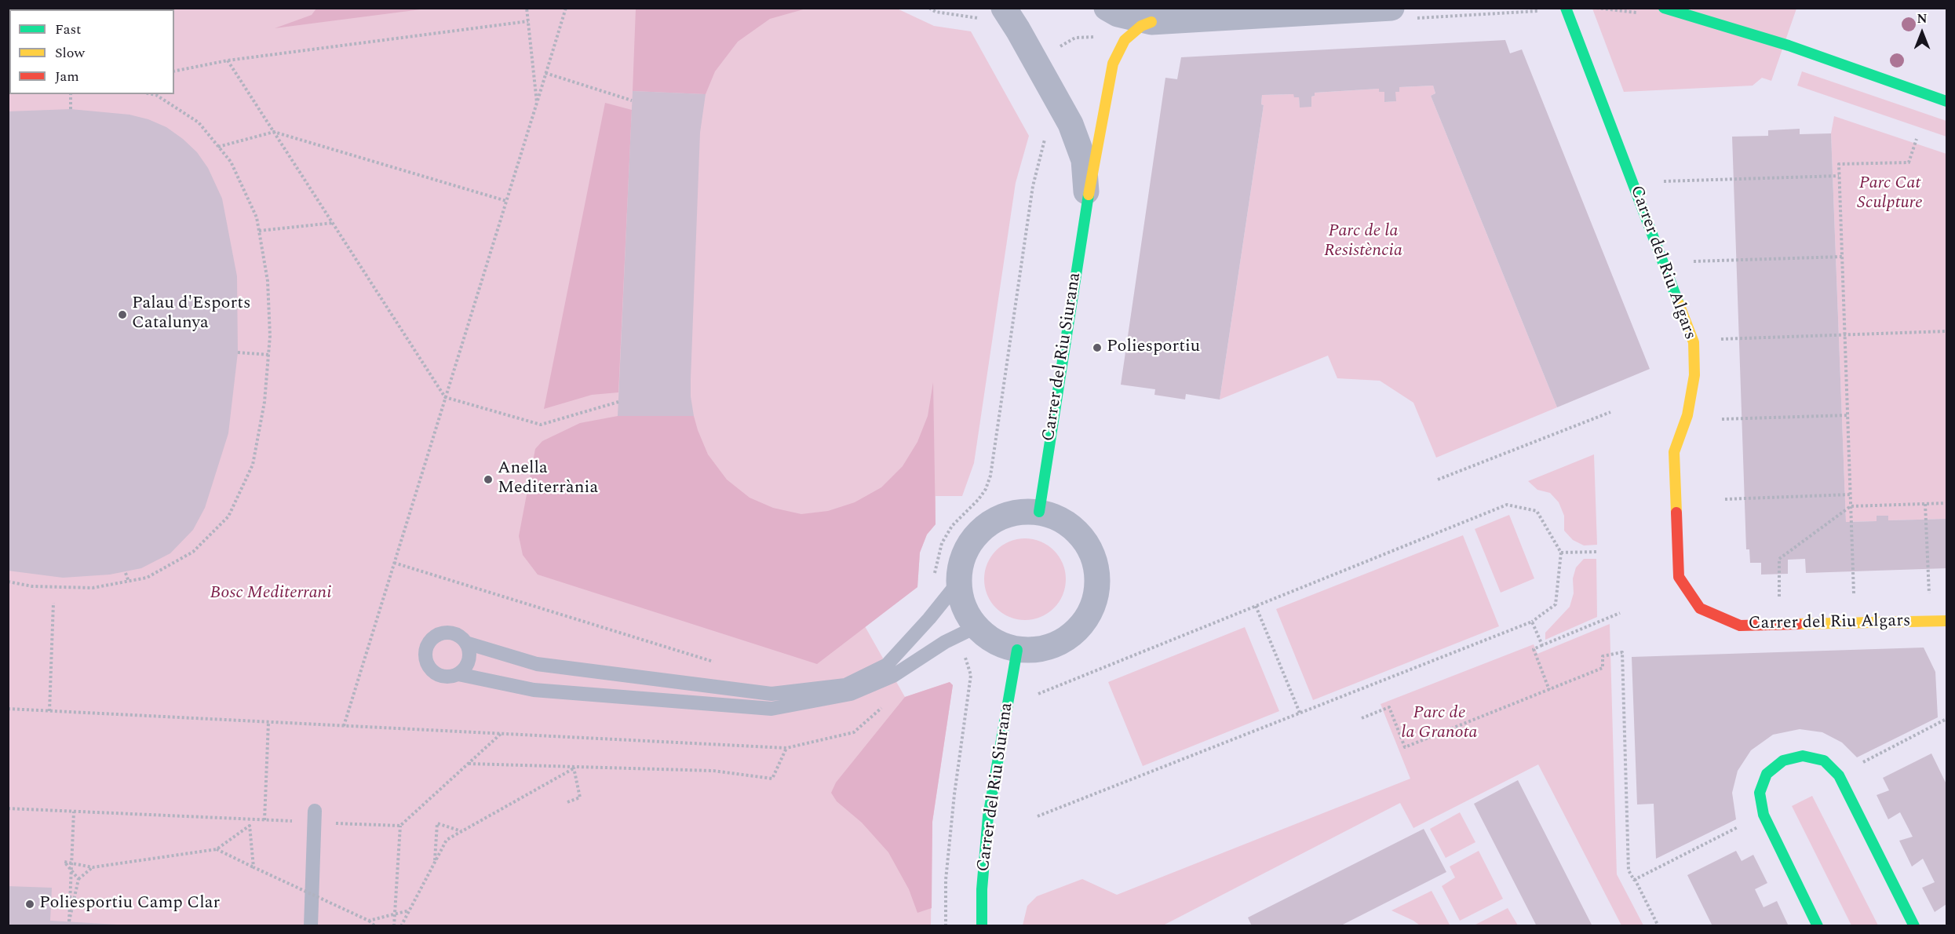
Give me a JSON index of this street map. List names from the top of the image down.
{
  "streets": {
    "street": ["Carrer del Riu Algars", "Carrer del Riu Siurana"]
  },
  "parks": [
    "Parc Cat Sculpture",
    "Parc de la Resistència",
    "Bosc Mediterrani",
    "Parc de la Granota"
  ],
  "places": [
    "Palau d'Esports Catalunya",
    "Poliesportiu",
    "Anella Mediterrània",
    "Poliesportiu Camp Clar"
  ],
  "legend": ["Fast", "Slow", "Jam"],
  "north": "top"
}
